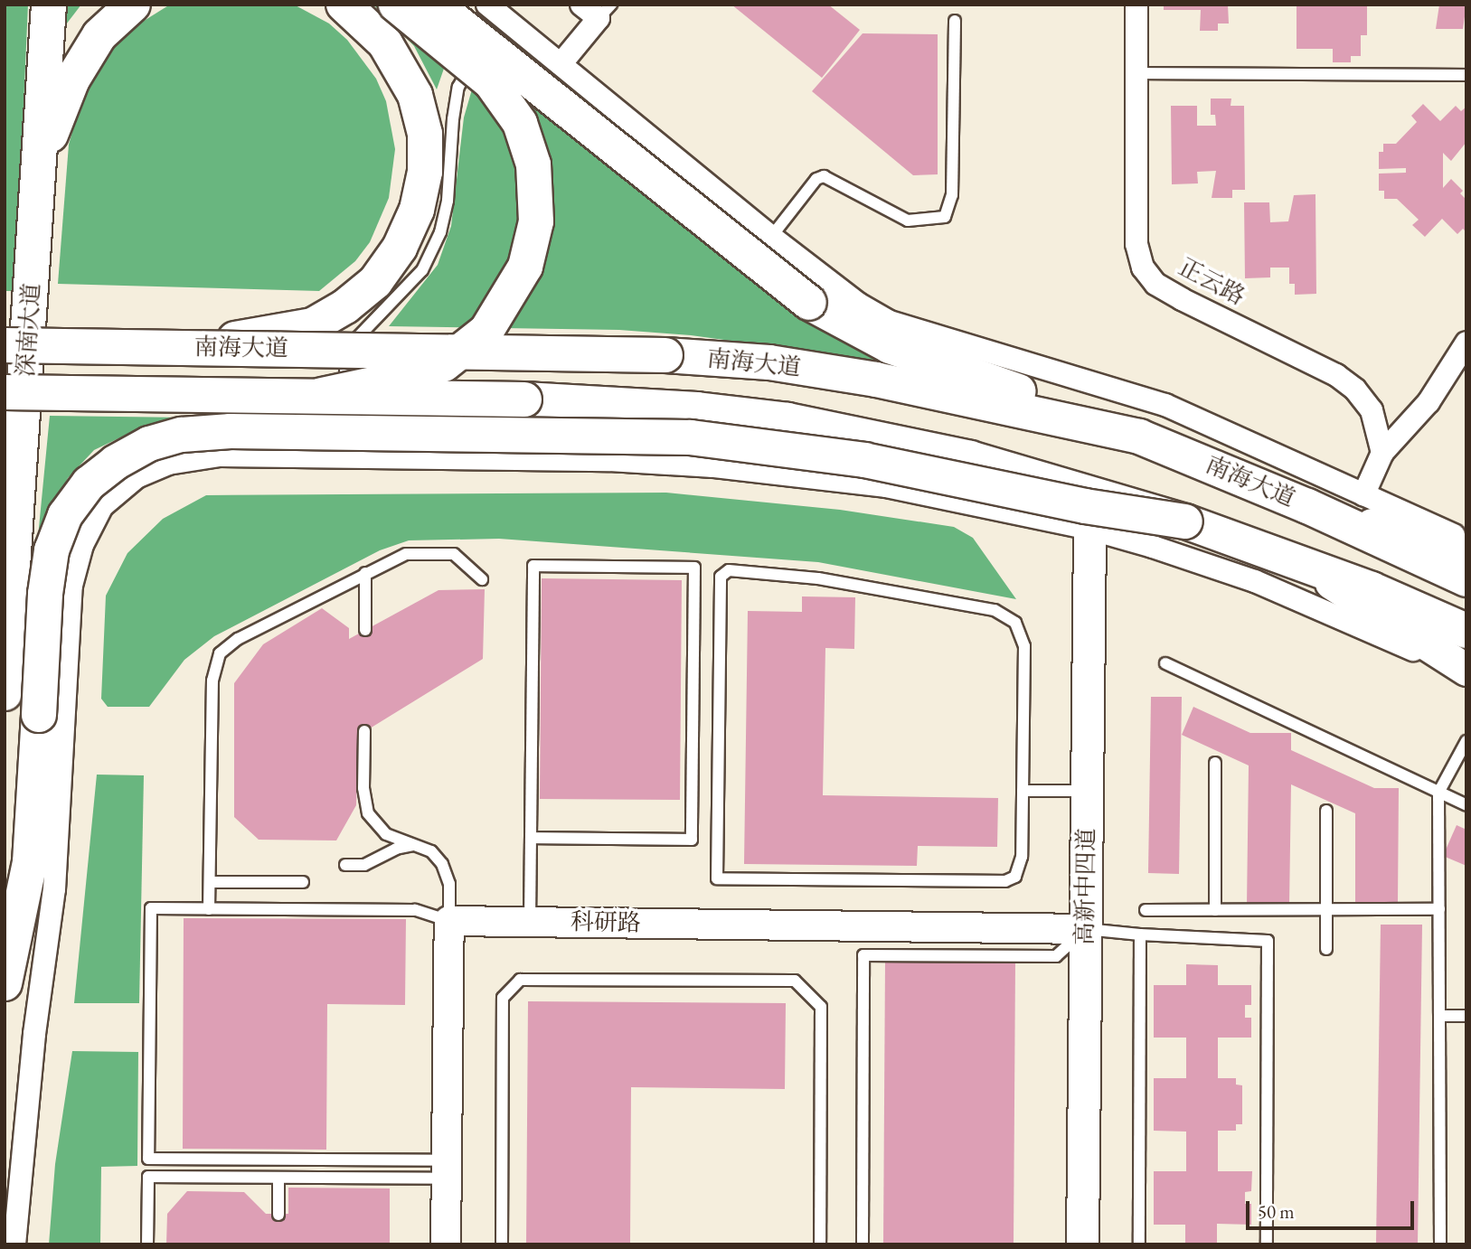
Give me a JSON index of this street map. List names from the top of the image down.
{
  "streets": {
    "main road": ["深南大道", "南海大道", "高新中四道"],
    "street": ["正云路", "科研路"]
  },
  "crossings": [
    ["高新中四道", "科研路"]
  ],
  "scale_bar": "50 m"
}
